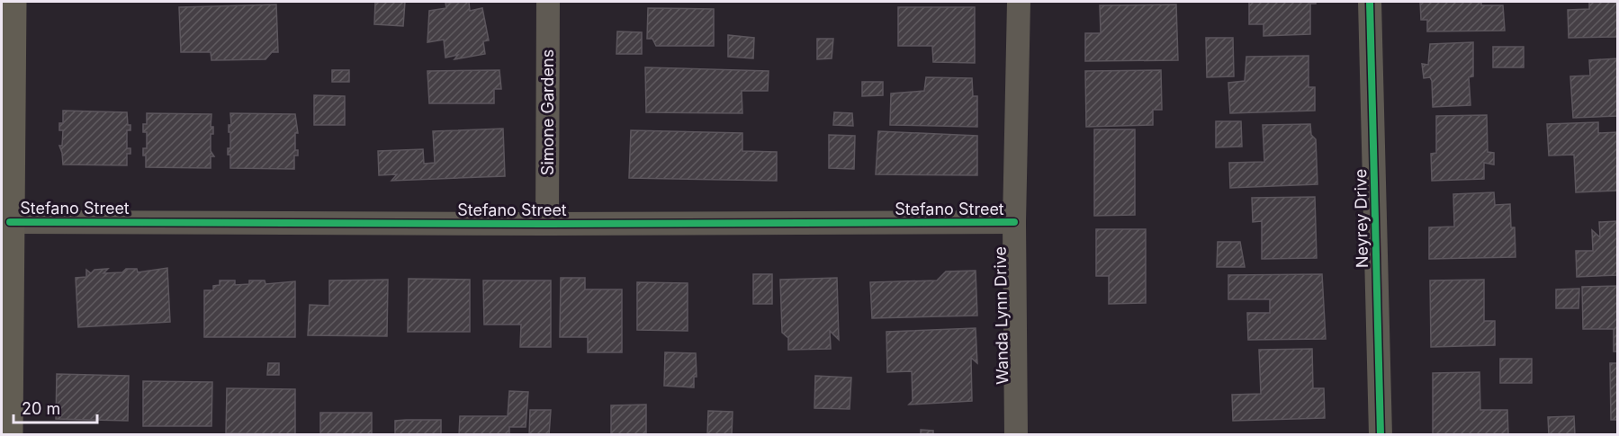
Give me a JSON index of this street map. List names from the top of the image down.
{
  "streets": {
    "street": [
      "Simone Gardens",
      "Stefano Street",
      "Neyrey Drive",
      "Wanda Lynn Drive"
    ]
  },
  "crossings": [
    ["Simone Gardens", "Stefano Street"],
    ["Stefano Street", "Wanda Lynn Drive"]
  ],
  "scale_bar": "20 m"
}
